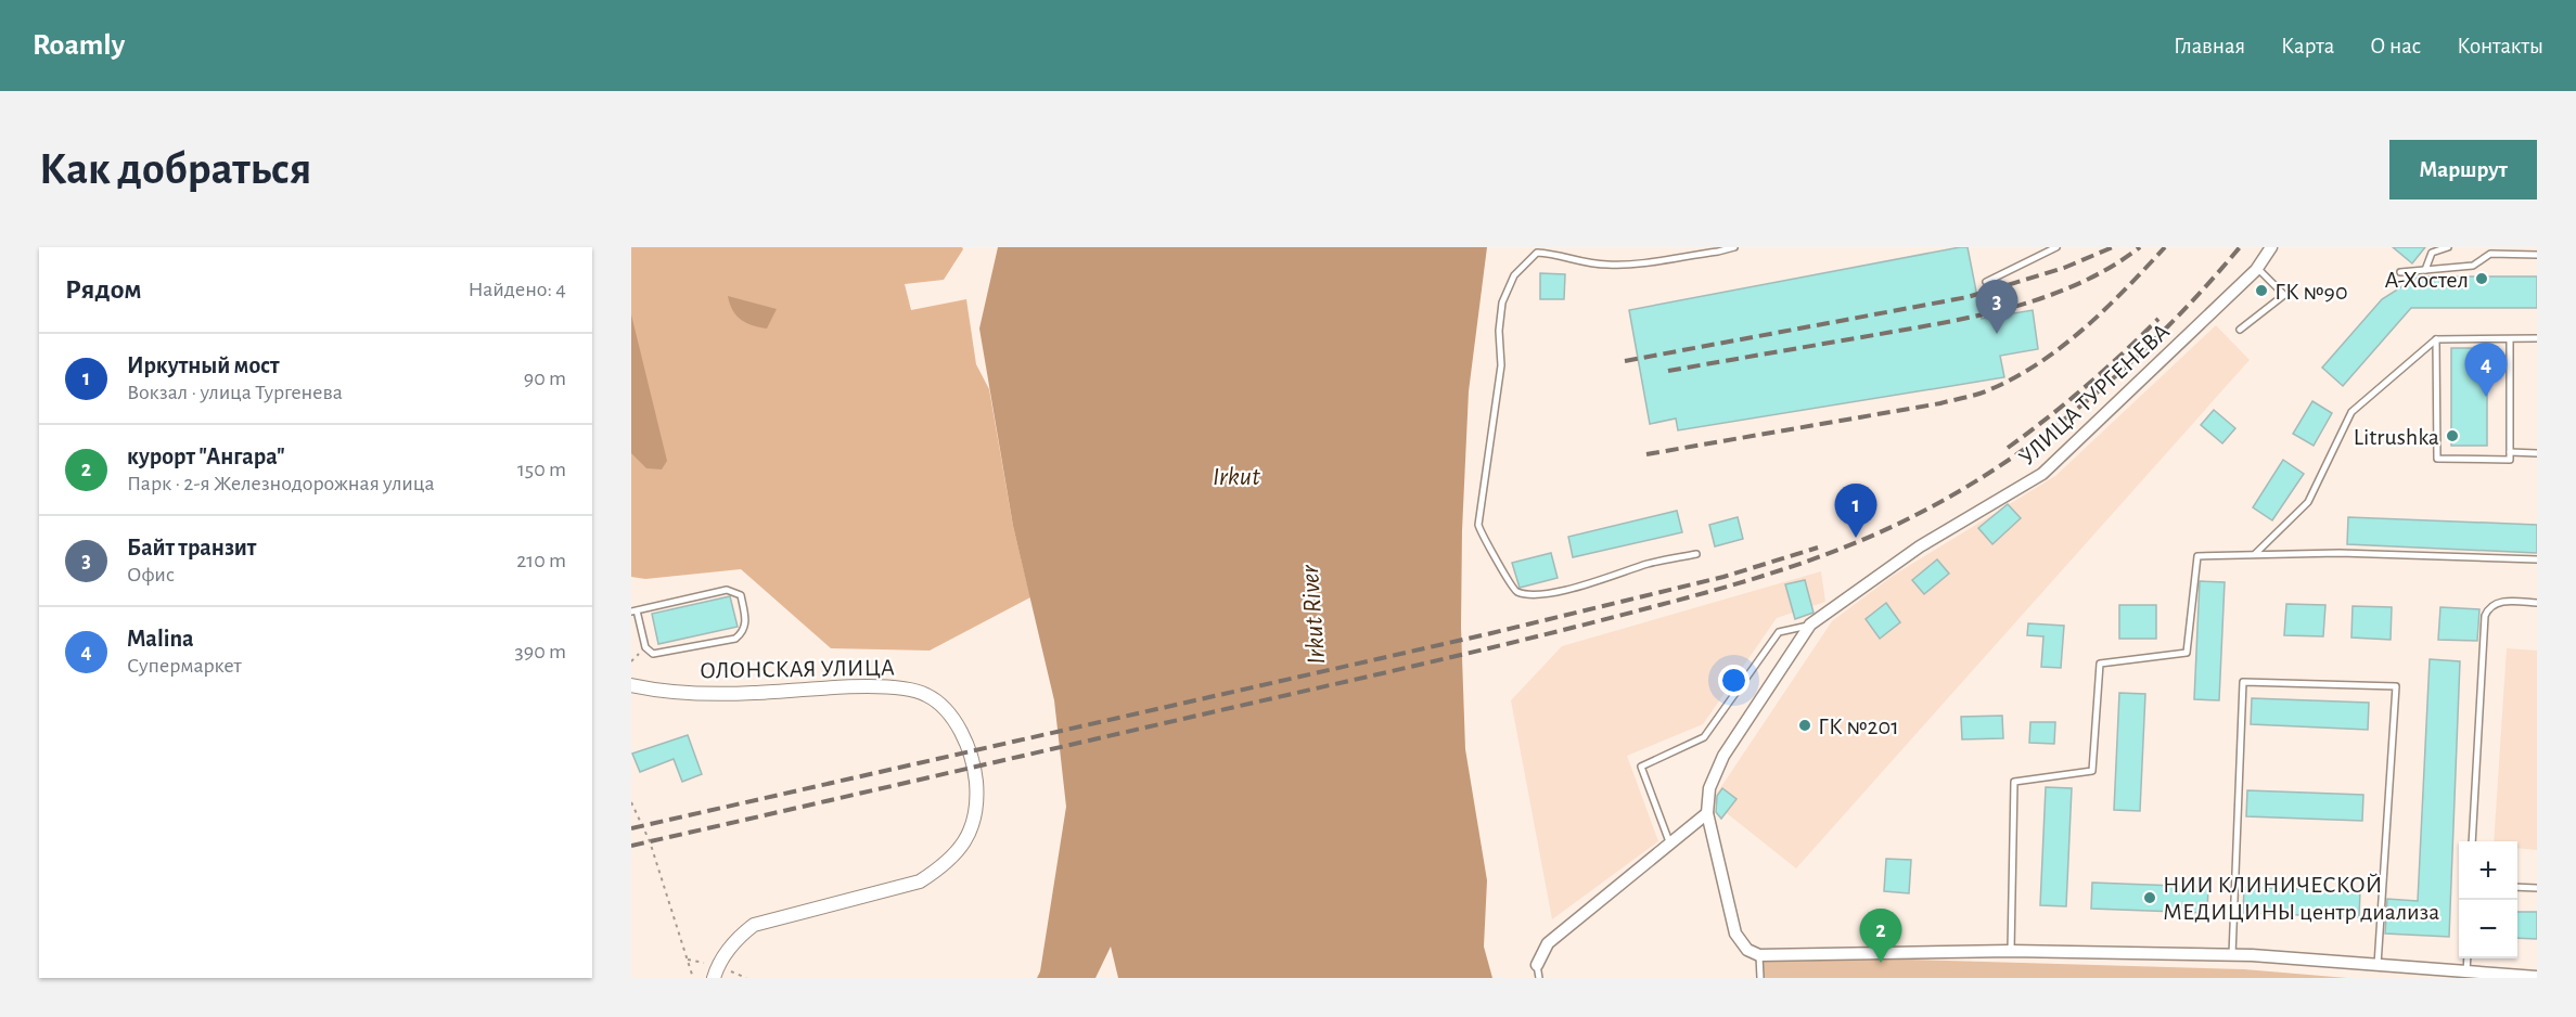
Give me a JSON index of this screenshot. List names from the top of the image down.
{
  "streets": {
    "street": ["УЛИЦА ТУРГЕНЕВА", "ОЛОНСКАЯ УЛИЦА"]
  },
  "water": ["Irkut", "Irkut River"],
  "places": [
    "А-Хостел",
    "ГК №90",
    "Litrushka",
    "ГК №201",
    "НИИ КЛИНИЧЕСКОЙ МЕДИЦИНЫ центр диализа"
  ],
  "page": {
    "header": "Roamly",
    "nav": [
      "Главная",
      "Карта",
      "О нас",
      "Контакты"
    ],
    "buttons": "Маршрут",
    "title": "Как добраться",
    "heading": ["Рядом", "Найдено: 4"],
    "pins": [
      "3",
      "4",
      "1",
      "2"
    ],
    "list": [
      {
        "mark": "1",
        "name": "Иркутный мост",
        "note": "Вокзал · улица Тургенева",
        "value": "90 m"
      },
      {
        "mark": "2",
        "name": "курорт \"Ангара\"",
        "note": "Парк · 2-я Железнодорожная улица",
        "value": "150 m"
      },
      {
        "mark": "3",
        "name": "Байт транзит",
        "note": "Офис",
        "value": "210 m"
      },
      {
        "mark": "4",
        "name": "Malina",
        "note": "Супермаркет",
        "value": "390 m"
      }
    ],
    "map_buttons": ["+", "−"]
  }
}
